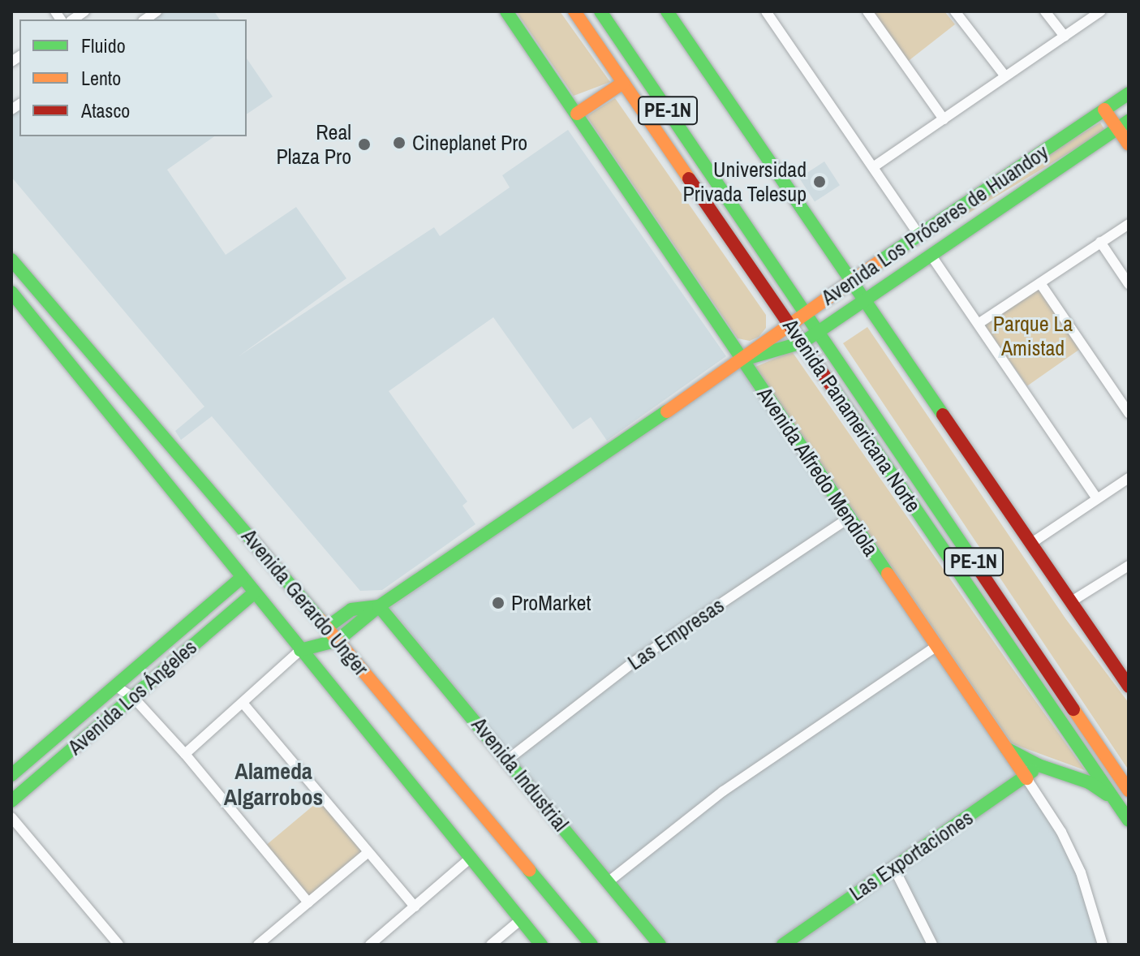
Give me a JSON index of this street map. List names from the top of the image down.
{
  "streets": {
    "main road": [
      "PE-1N",
      "Avenida Los Próceres de Huandoy",
      "Avenida Panamericana Norte",
      "Avenida Alfredo Mendiola",
      "Avenida Gerardo Unger",
      "Avenida Los Ángeles",
      "Avenida Industrial",
      "Las Exportaciones"
    ],
    "street": ["Las Empresas"]
  },
  "crossings": [
    ["Avenida Los Próceres de Huandoy", "Avenida Panamericana Norte"],
    ["Avenida Los Próceres de Huandoy", "Avenida Alfredo Mendiola"],
    ["Avenida Los Próceres de Huandoy", "Avenida Gerardo Unger"],
    ["Avenida Los Próceres de Huandoy", "Avenida Industrial"],
    ["Avenida Alfredo Mendiola", "Las Empresas"],
    ["Avenida Alfredo Mendiola", "Las Exportaciones"],
    ["Avenida Gerardo Unger", "Avenida Los Ángeles"],
    ["Las Empresas", "Avenida Industrial"]
  ],
  "districts": ["Alameda Algarrobos"],
  "parks": ["Parque La Amistad"],
  "places": [
    "Cineplanet Pro",
    "Real Plaza Pro",
    "Universidad Privada Telesup",
    "ProMarket"
  ],
  "legend": ["Fluido", "Lento", "Atasco"]
}
